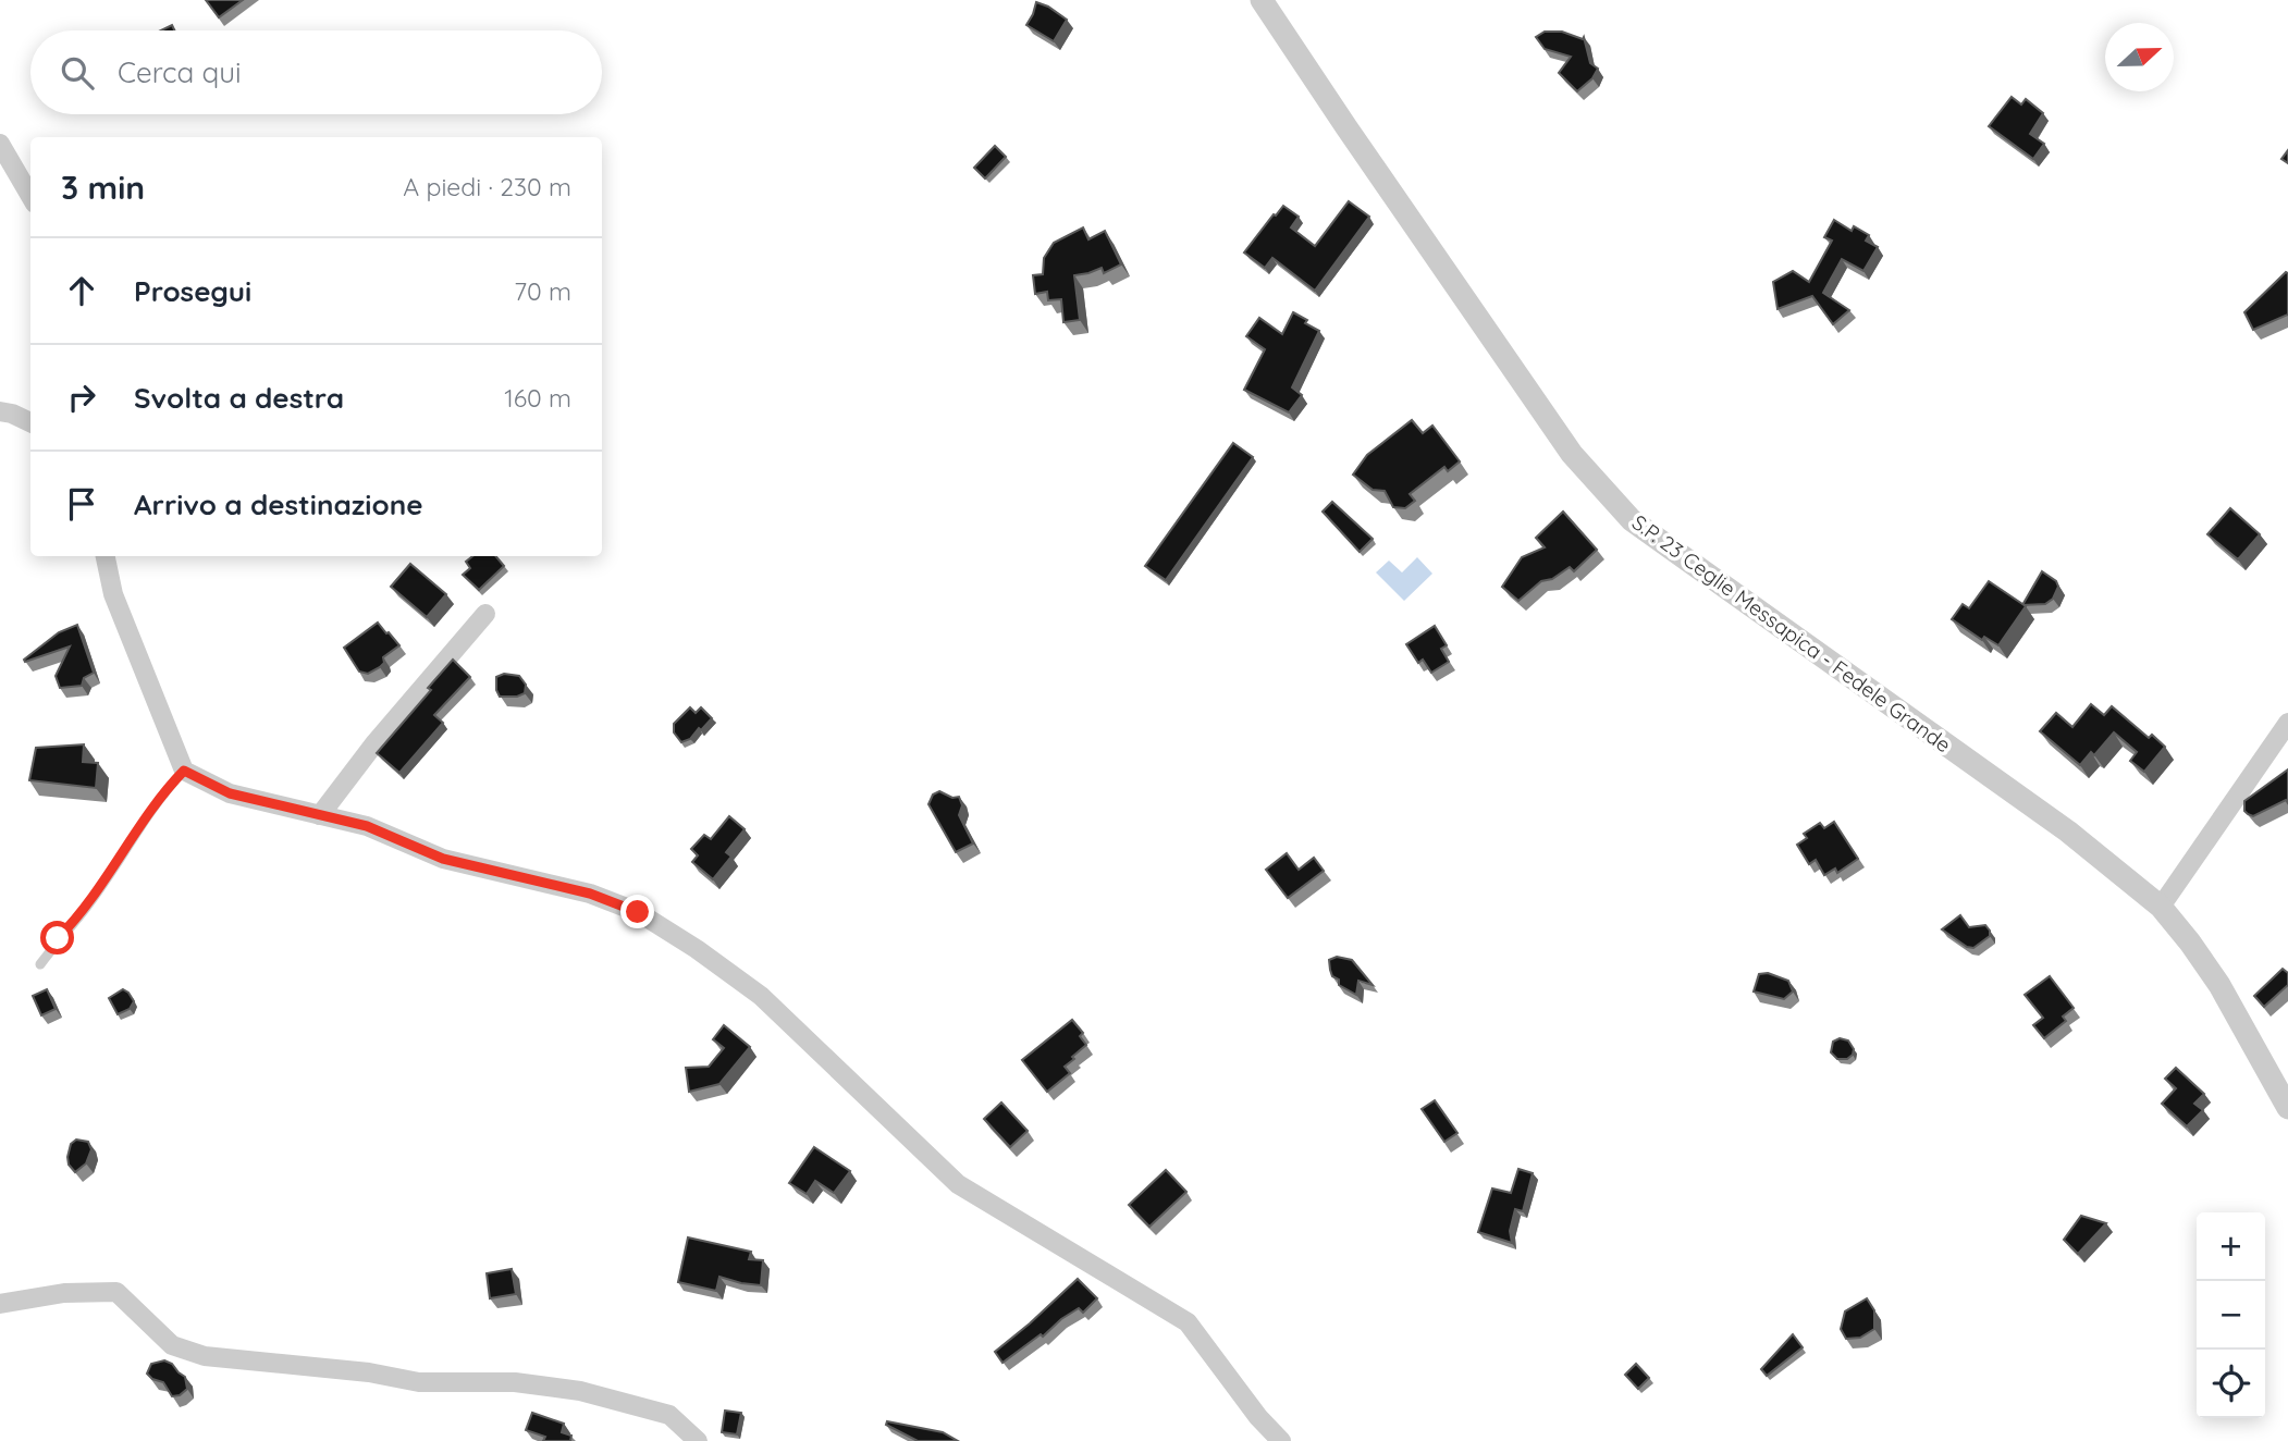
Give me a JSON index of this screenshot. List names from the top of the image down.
{
  "streets": {
    "street": ["S.P. 23 Ceglie Messapica - Fedele Grande"]
  },
  "north": "right",
  "page": {
    "search": "Cerca qui",
    "heading": ["3 min", "A piedi · 230 m"],
    "list": [
      ["Prosegui", "70 m"],
      ["Svolta a destra", "160 m"],
      "Arrivo a destinazione"
    ],
    "map_buttons": ["+", "−"]
  }
}
